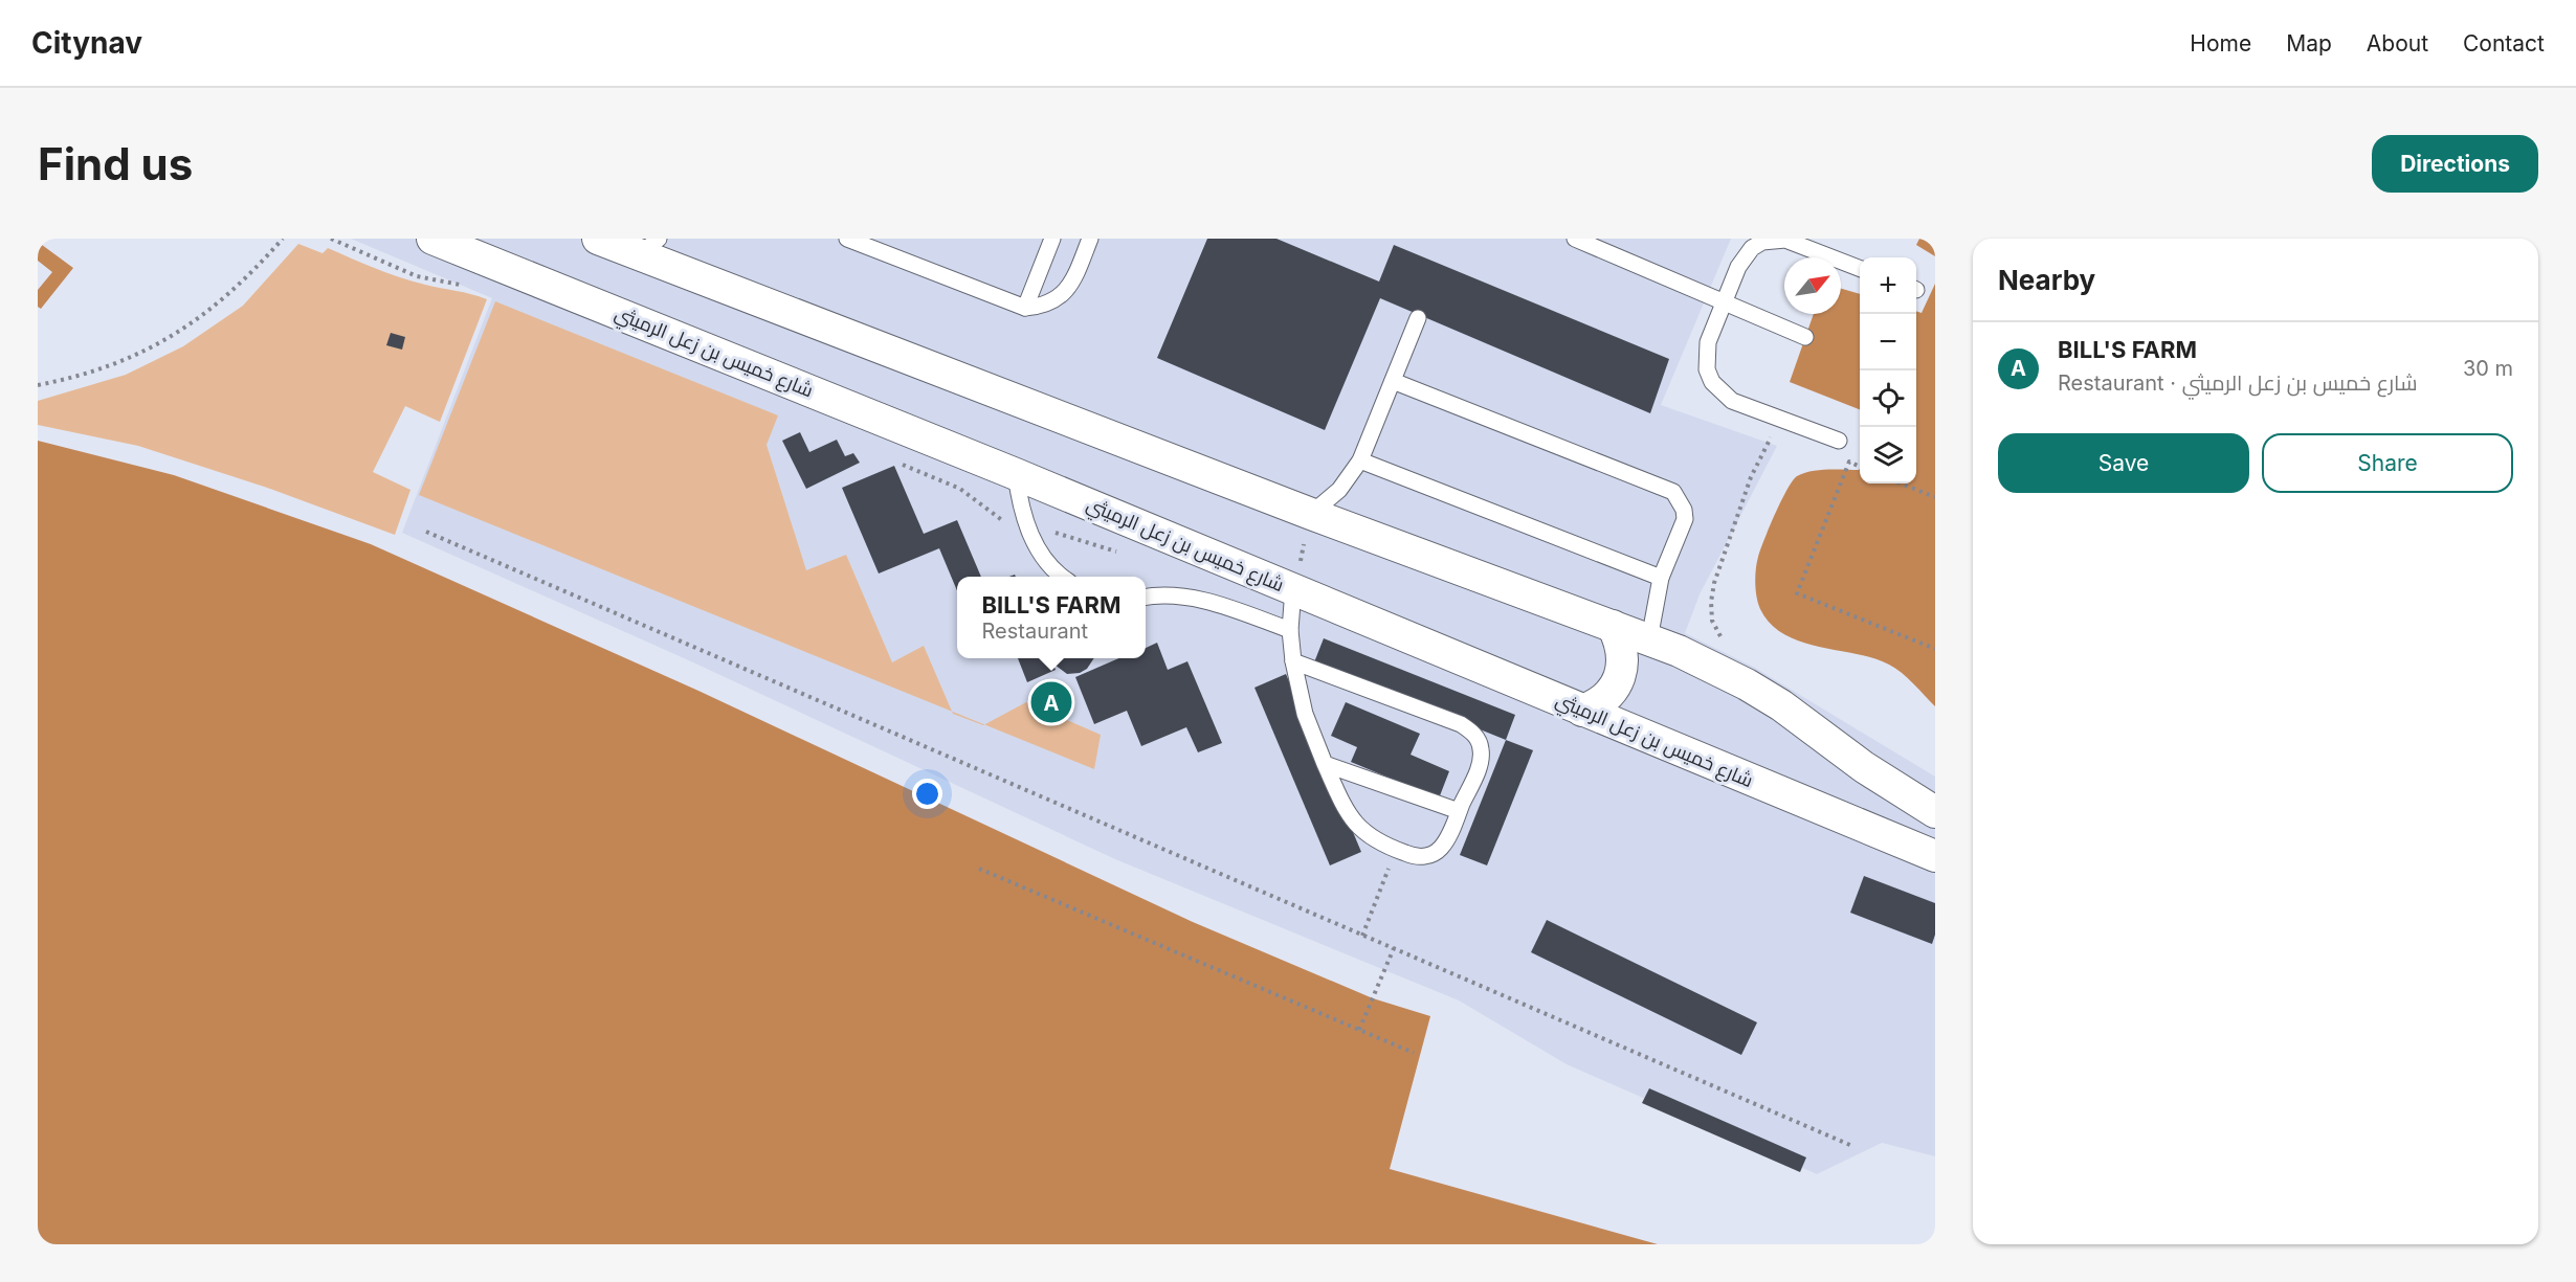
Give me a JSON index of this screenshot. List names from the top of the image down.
{
  "streets": {
    "street": ["شارع خميس بن زعل الرميثي"]
  },
  "north": "top right",
  "page": {
    "header": "Citynav",
    "nav": [
      "Home",
      "Map",
      "About",
      "Contact"
    ],
    "buttons": [
      "Directions",
      ["Save", "Share"]
    ],
    "title": "Find us",
    "heading": "Nearby",
    "map_buttons": ["+", "−"],
    "list": [
      {
        "mark": "A",
        "name": "BILL'S FARM",
        "note": "Restaurant · شارع خميس بن زعل الرميثي",
        "value": "30 m"
      }
    ],
    "popup": ["BILL'S FARM", "Restaurant"],
    "pins": "A"
  }
}
